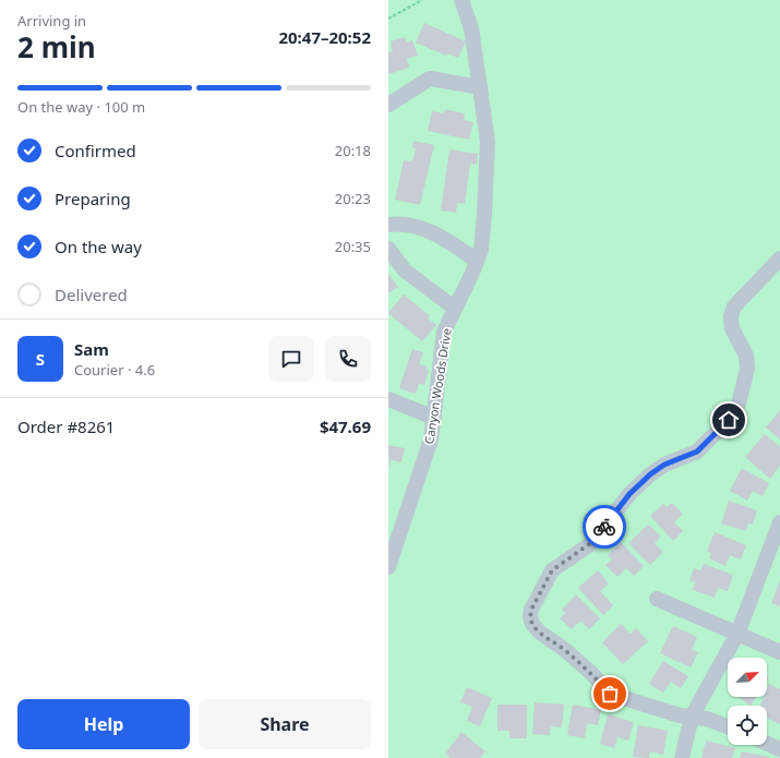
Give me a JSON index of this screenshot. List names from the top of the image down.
{
  "streets": {
    "street": ["Canyon Woods Drive"]
  },
  "north": "top right",
  "page": {
    "heading": ["2 min", "Arriving in", "20:47–20:52"],
    "panel": [
      "Sam",
      "Courier · 4.6",
      "Order #8261",
      "$47.69"
    ],
    "bar": "On the way · 100 m",
    "list": [
      ["Confirmed", "20:18"],
      ["Preparing", "20:23"],
      ["On the way", "20:35"],
      "Delivered"
    ],
    "round": "S",
    "buttons": ["Help", "Share"]
  }
}
